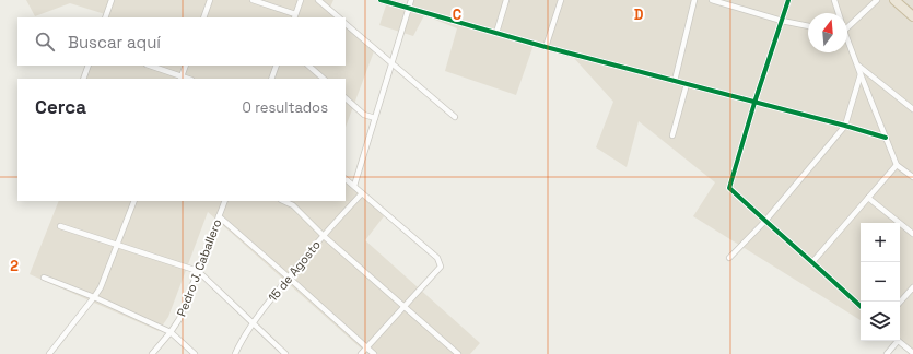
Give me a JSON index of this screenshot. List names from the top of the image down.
{
  "streets": {
    "street": ["Pedro J. Caballero", "15 de Agosto"]
  },
  "north": "top",
  "page": {
    "search": "Buscar aquí",
    "heading": ["Cerca", "0 resultados"],
    "map_buttons": ["+", "−"]
  },
  "grid": {
    "columns": ["C", "D"],
    "rows": ["2"]
  }
}
